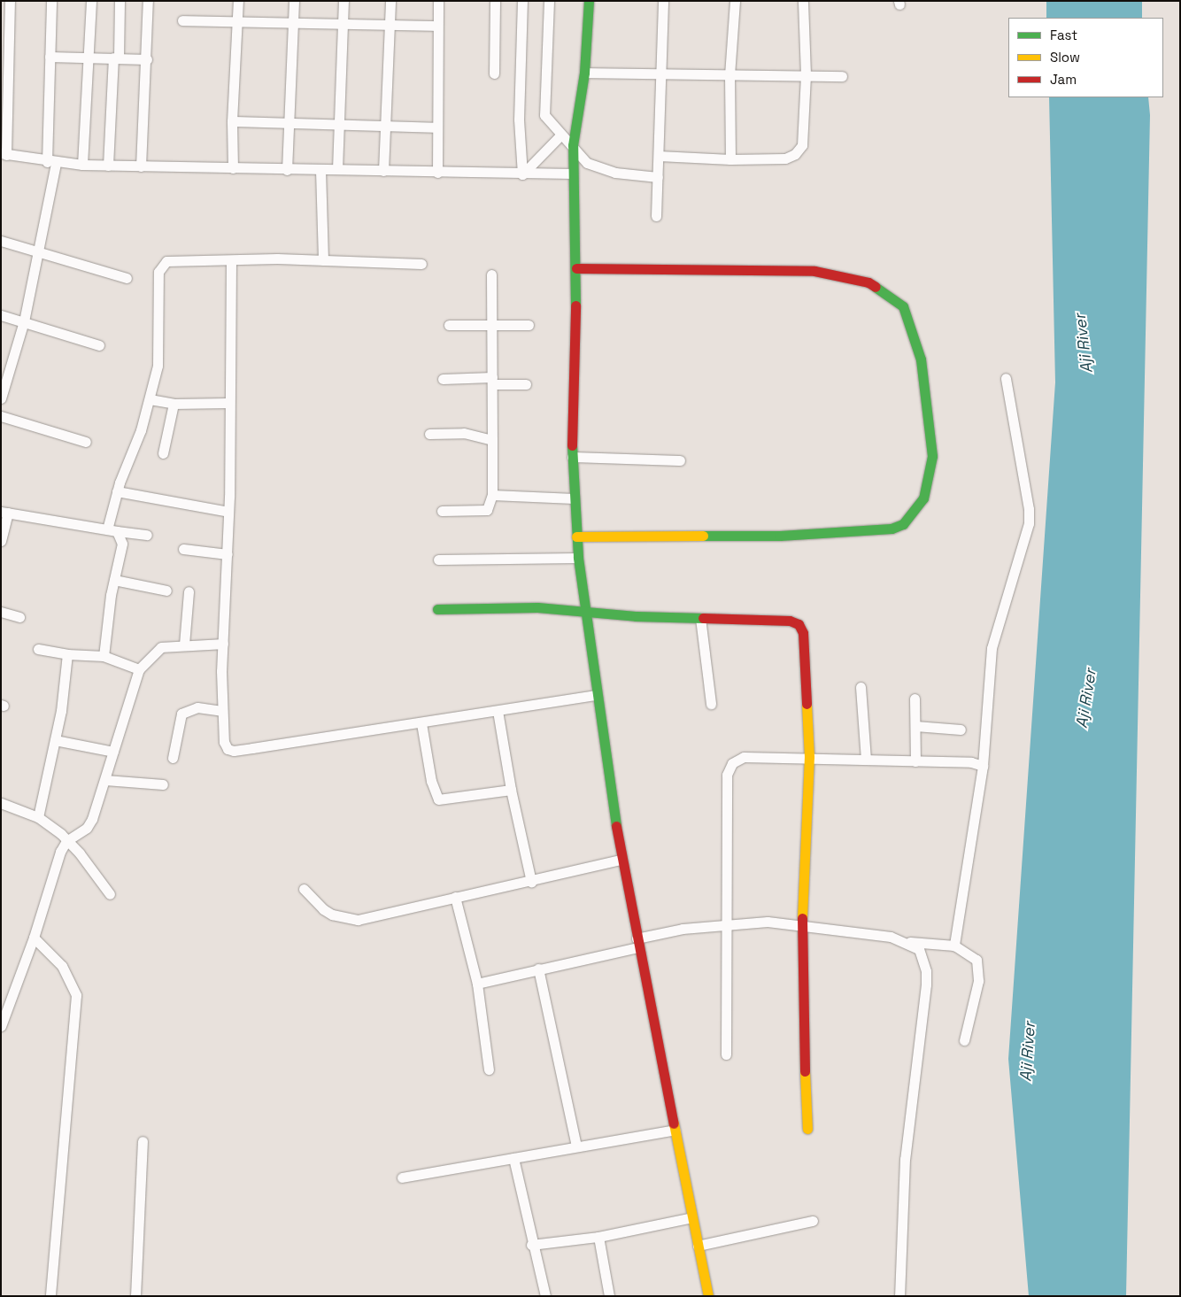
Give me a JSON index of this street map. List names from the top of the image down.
{
  "water": ["Aji River"],
  "legend": ["Fast", "Slow", "Jam"]
}
